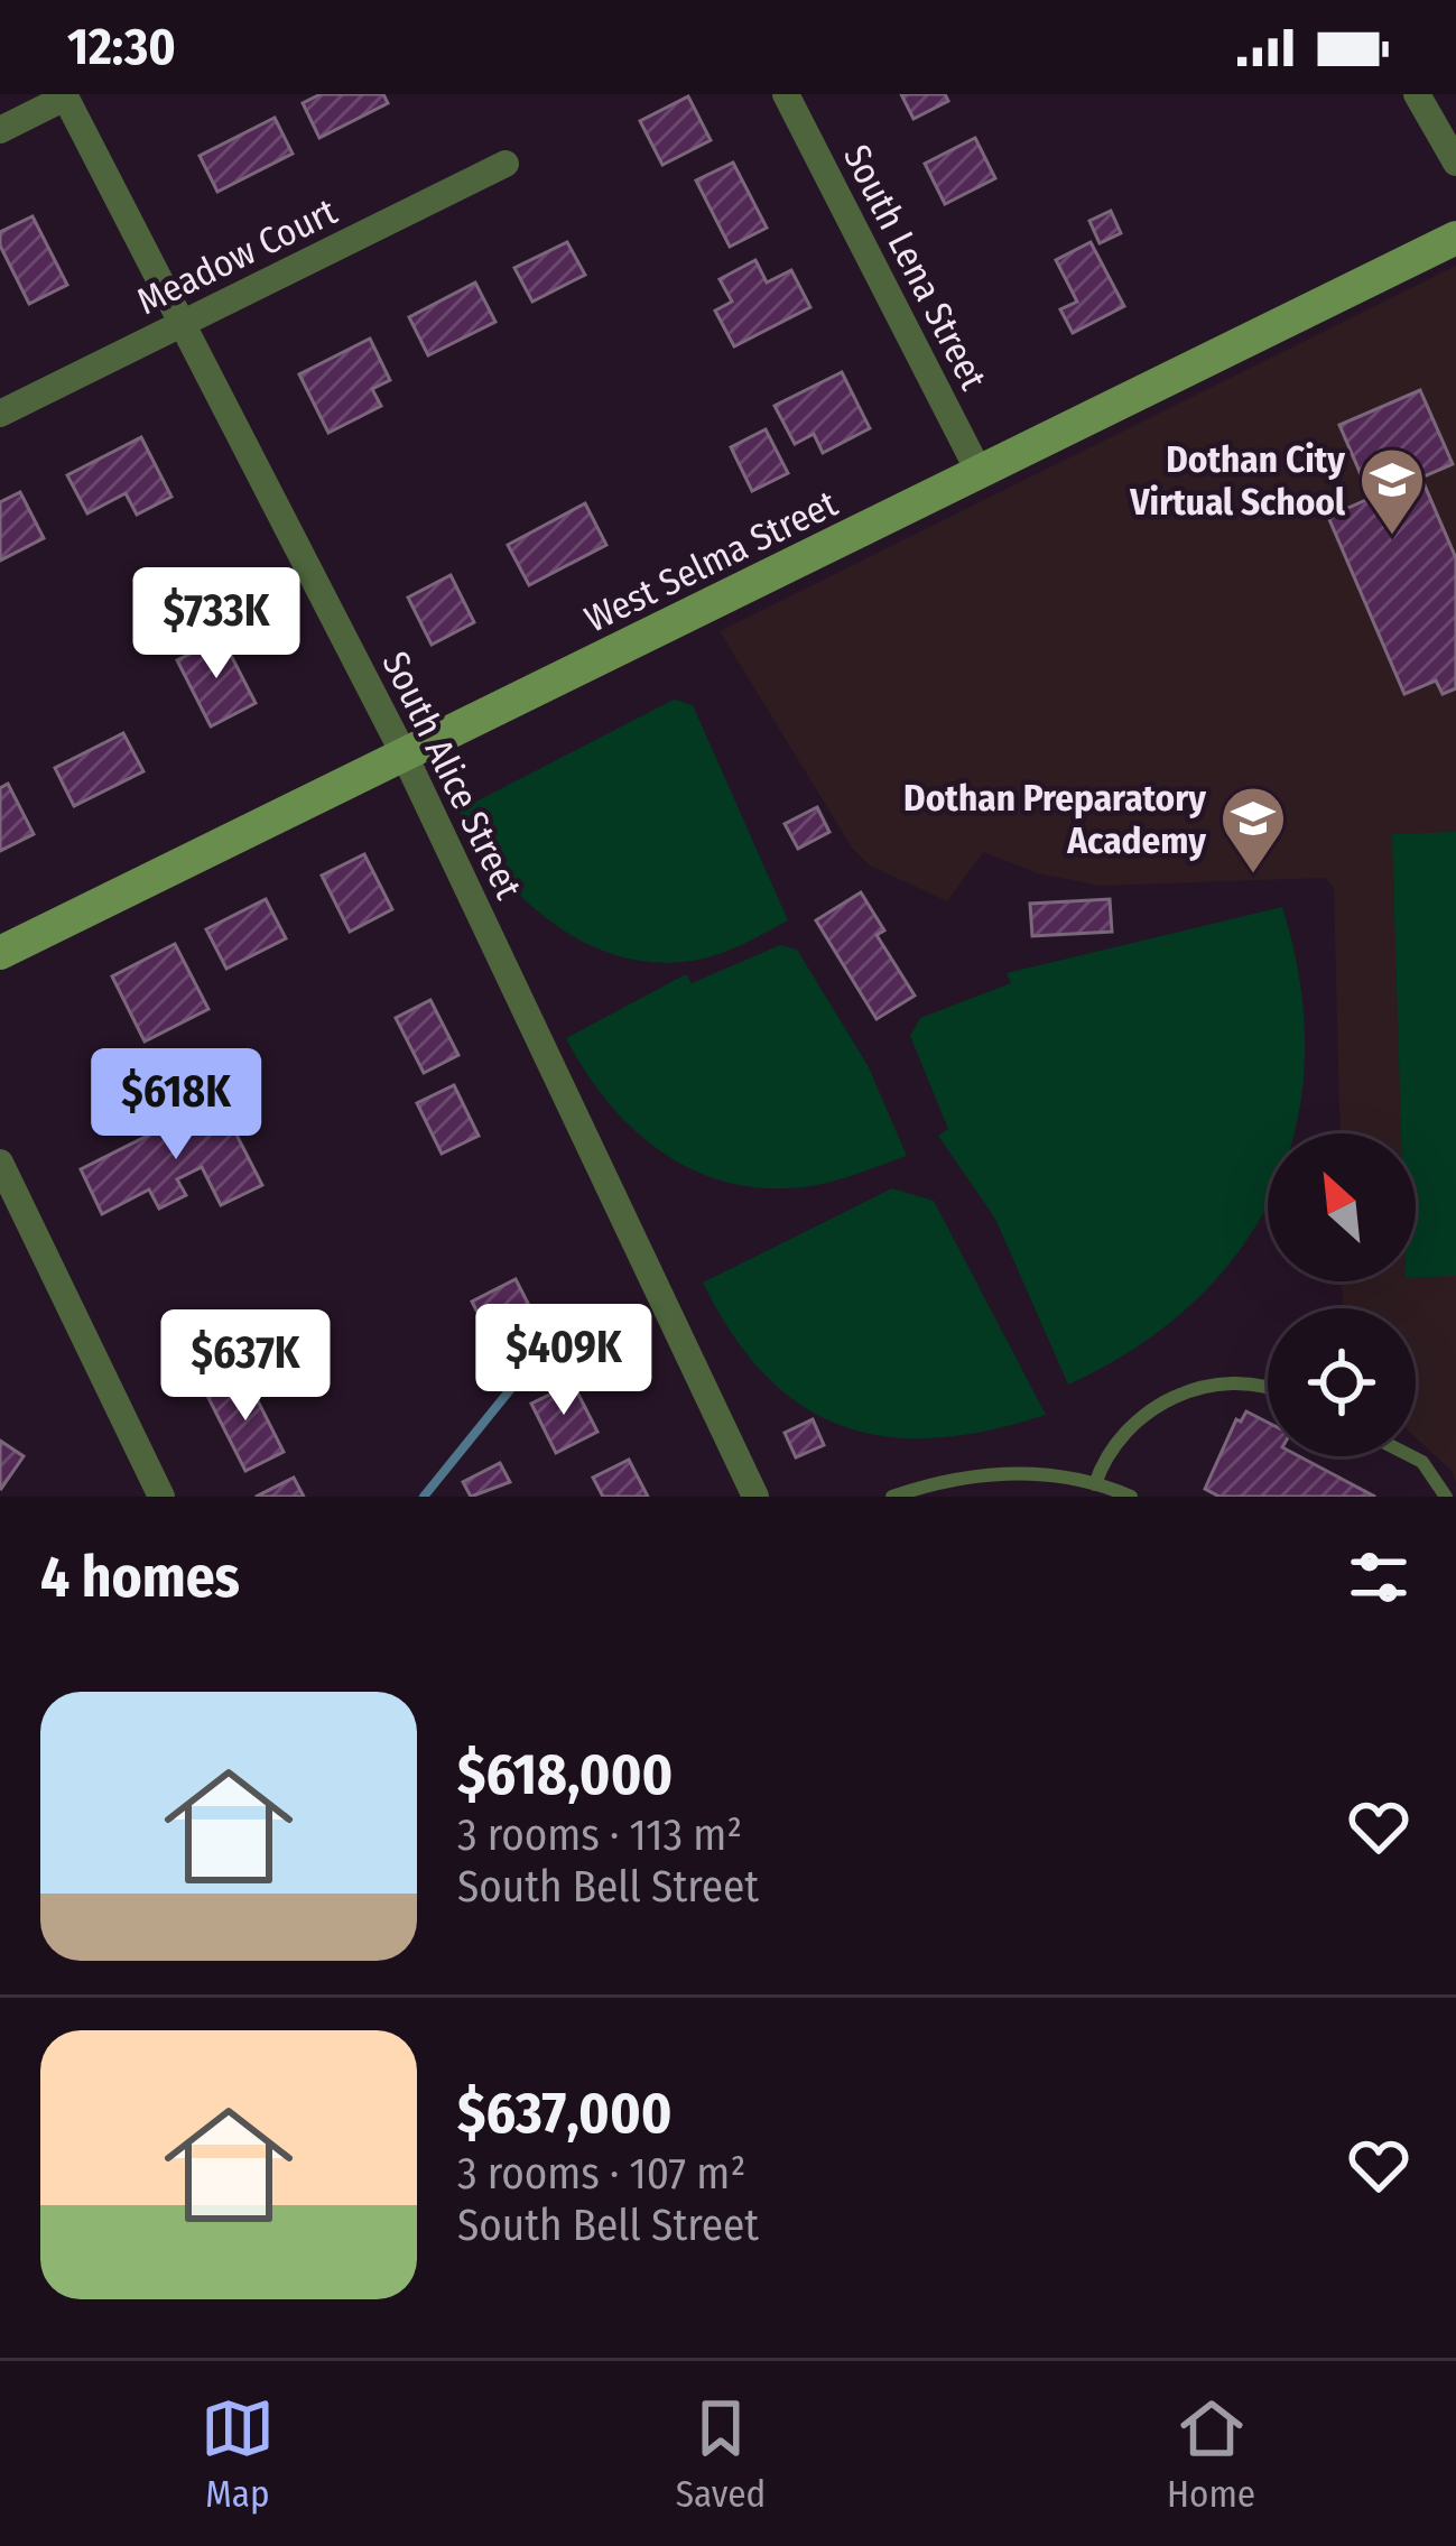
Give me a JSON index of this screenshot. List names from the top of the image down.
{
  "streets": {
    "street": [
      "Meadow Court",
      "South Lena Street",
      "West Selma Street",
      "South Alice Street"
    ]
  },
  "crossings": [
    ["Meadow Court", "South Alice Street"],
    ["South Lena Street", "West Selma Street"],
    ["West Selma Street", "South Alice Street"]
  ],
  "places": {
    "school or university": ["Dothan City Virtual School", "Dothan Preparatory Academy"]
  },
  "north": "top left",
  "page": {
    "status": "12:30",
    "price": [
      "$733K",
      "$618K",
      "$409K",
      "$637K"
    ],
    "heading": "4 homes",
    "list": [
      {
        "name": "$618,000",
        "note": "3 rooms · 113 m² · South Bell Street"
      },
      {
        "name": "$637,000",
        "note": "3 rooms · 107 m² · South Bell Street"
      }
    ],
    "tabs": ["Map", "Saved", "Home"]
  }
}
